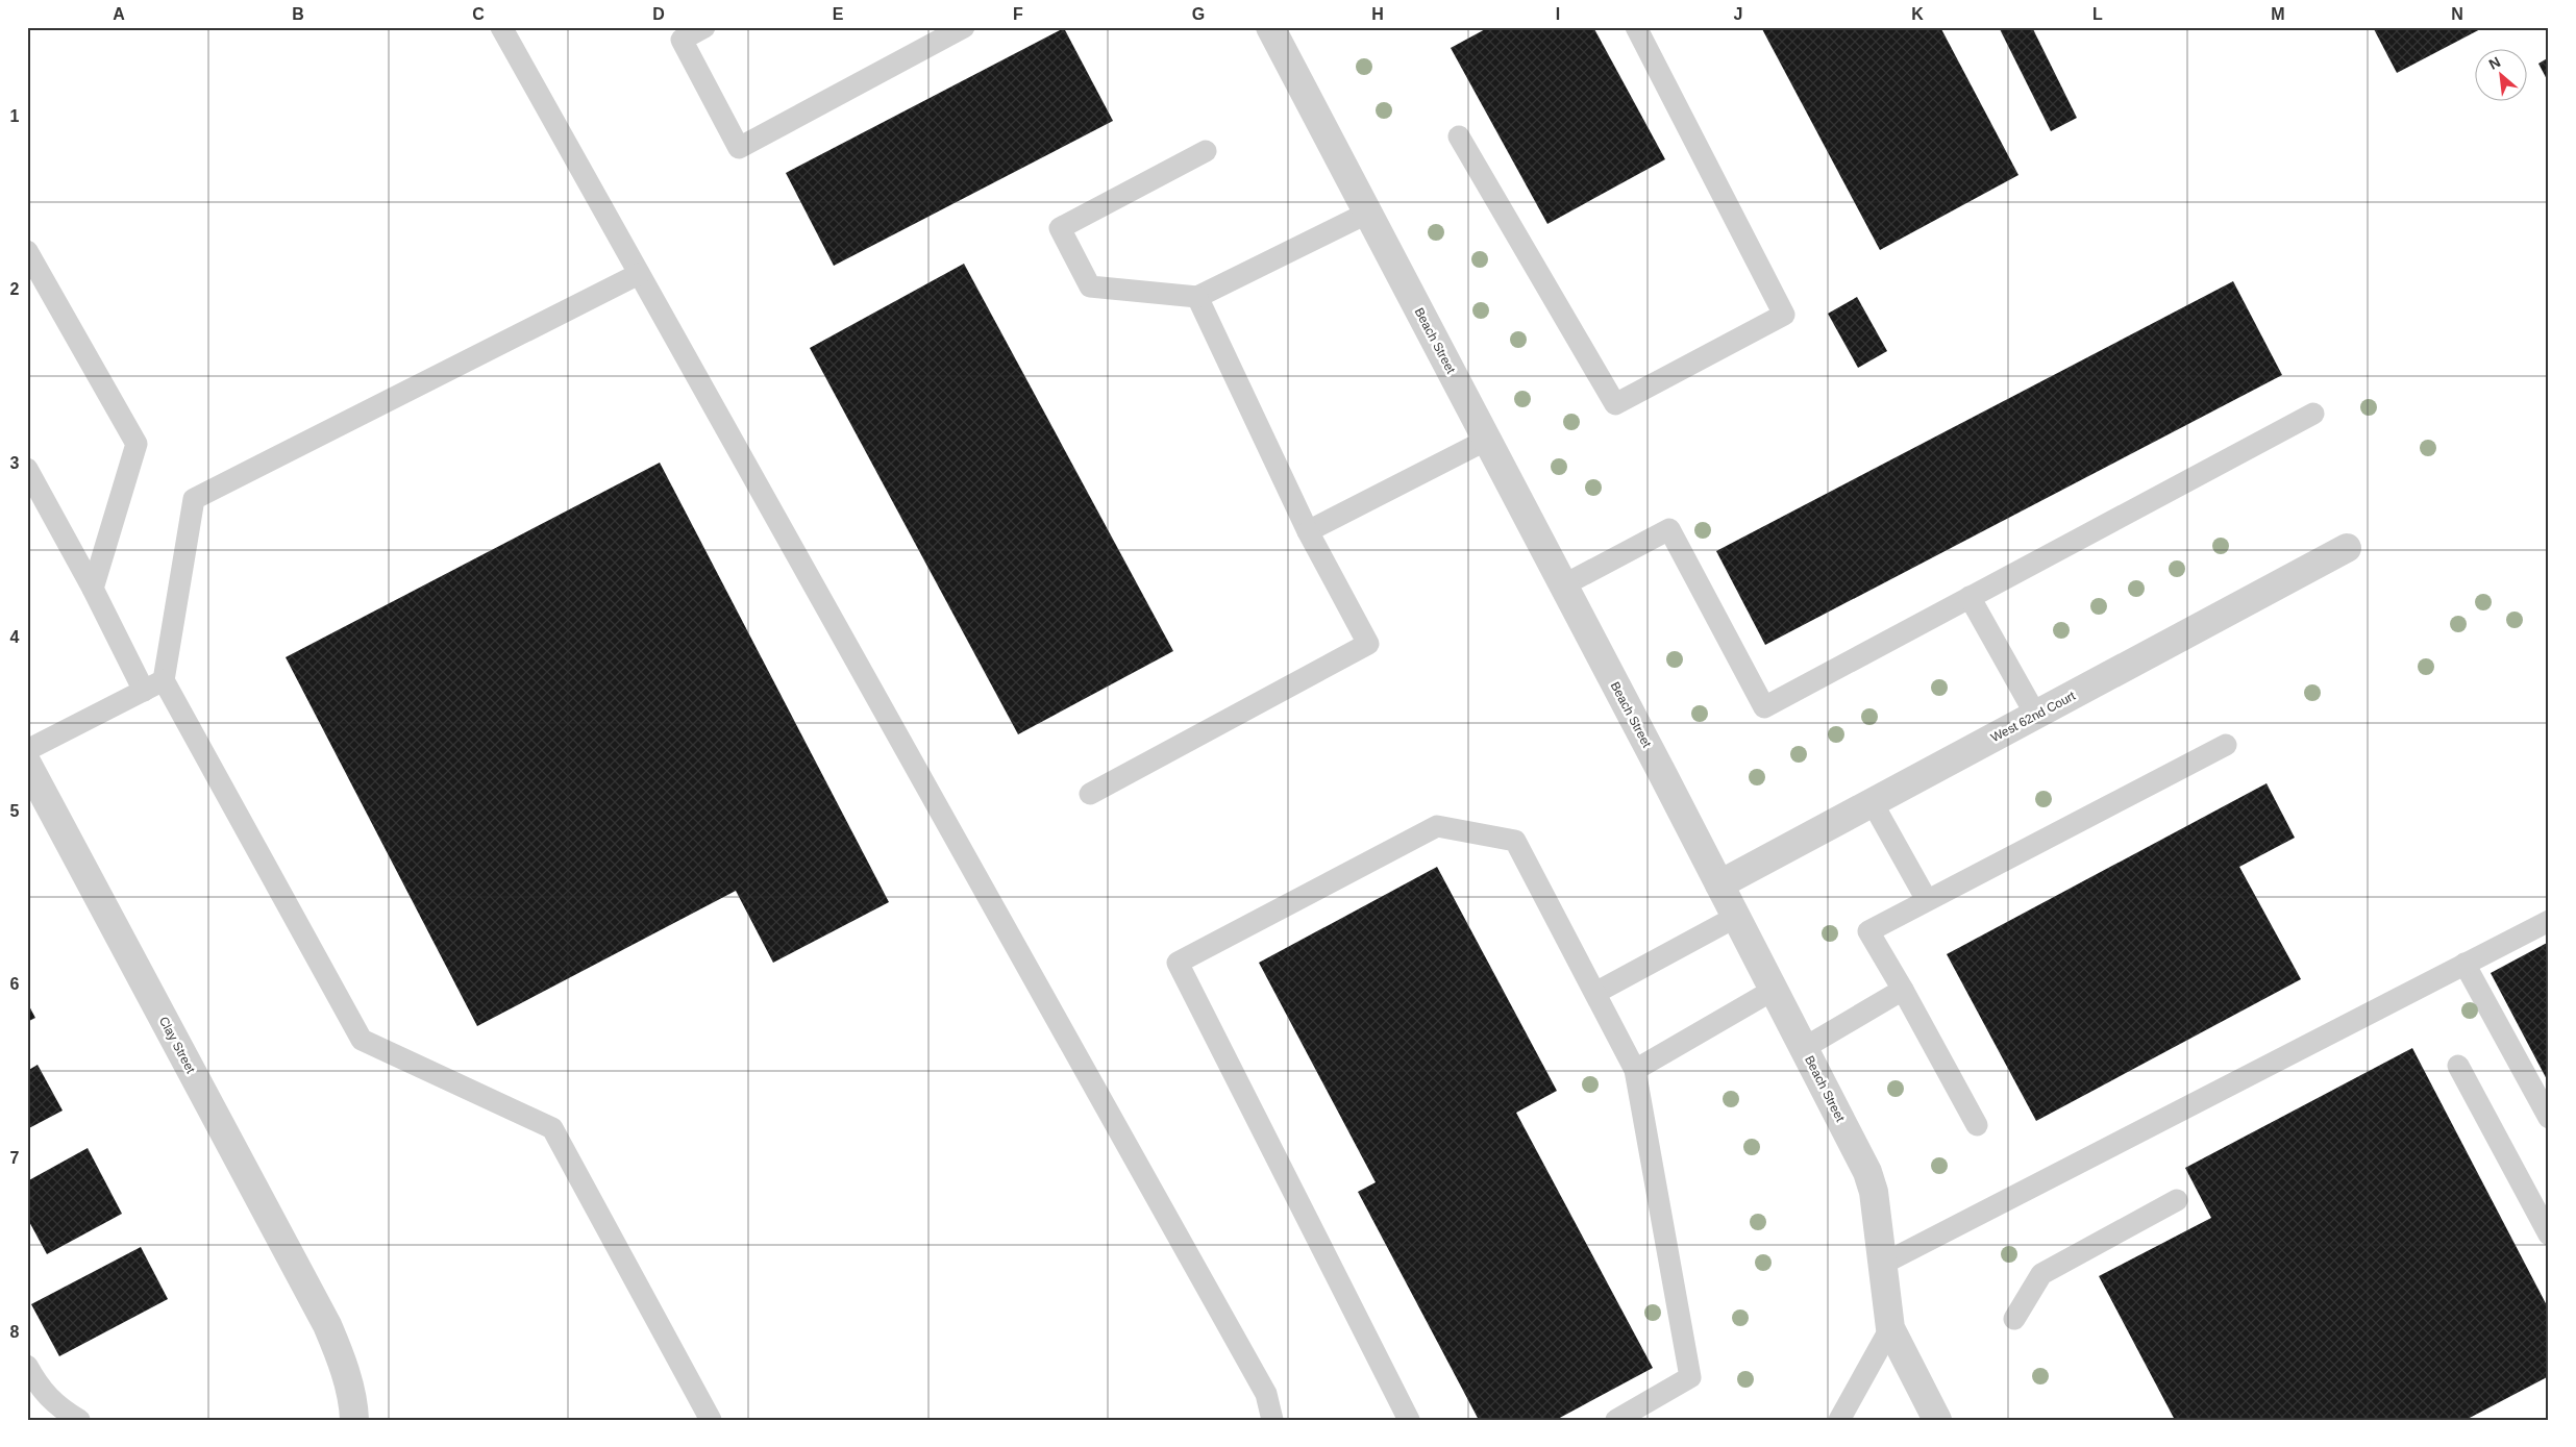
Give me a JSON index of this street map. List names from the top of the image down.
{
  "streets": {
    "street": ["Beach Street", "West 62nd Court", "Clay Street"]
  },
  "crossings": [
    ["Beach Street", "West 62nd Court"]
  ],
  "north": "top left",
  "grid": {
    "columns": [
      "A",
      "B",
      "C",
      "D",
      "E",
      "F",
      "G",
      "H",
      "I",
      "J",
      "K",
      "L",
      "M",
      "N"
    ],
    "rows": [
      "1",
      "2",
      "3",
      "4",
      "5",
      "6",
      "7",
      "8"
    ]
  }
}
